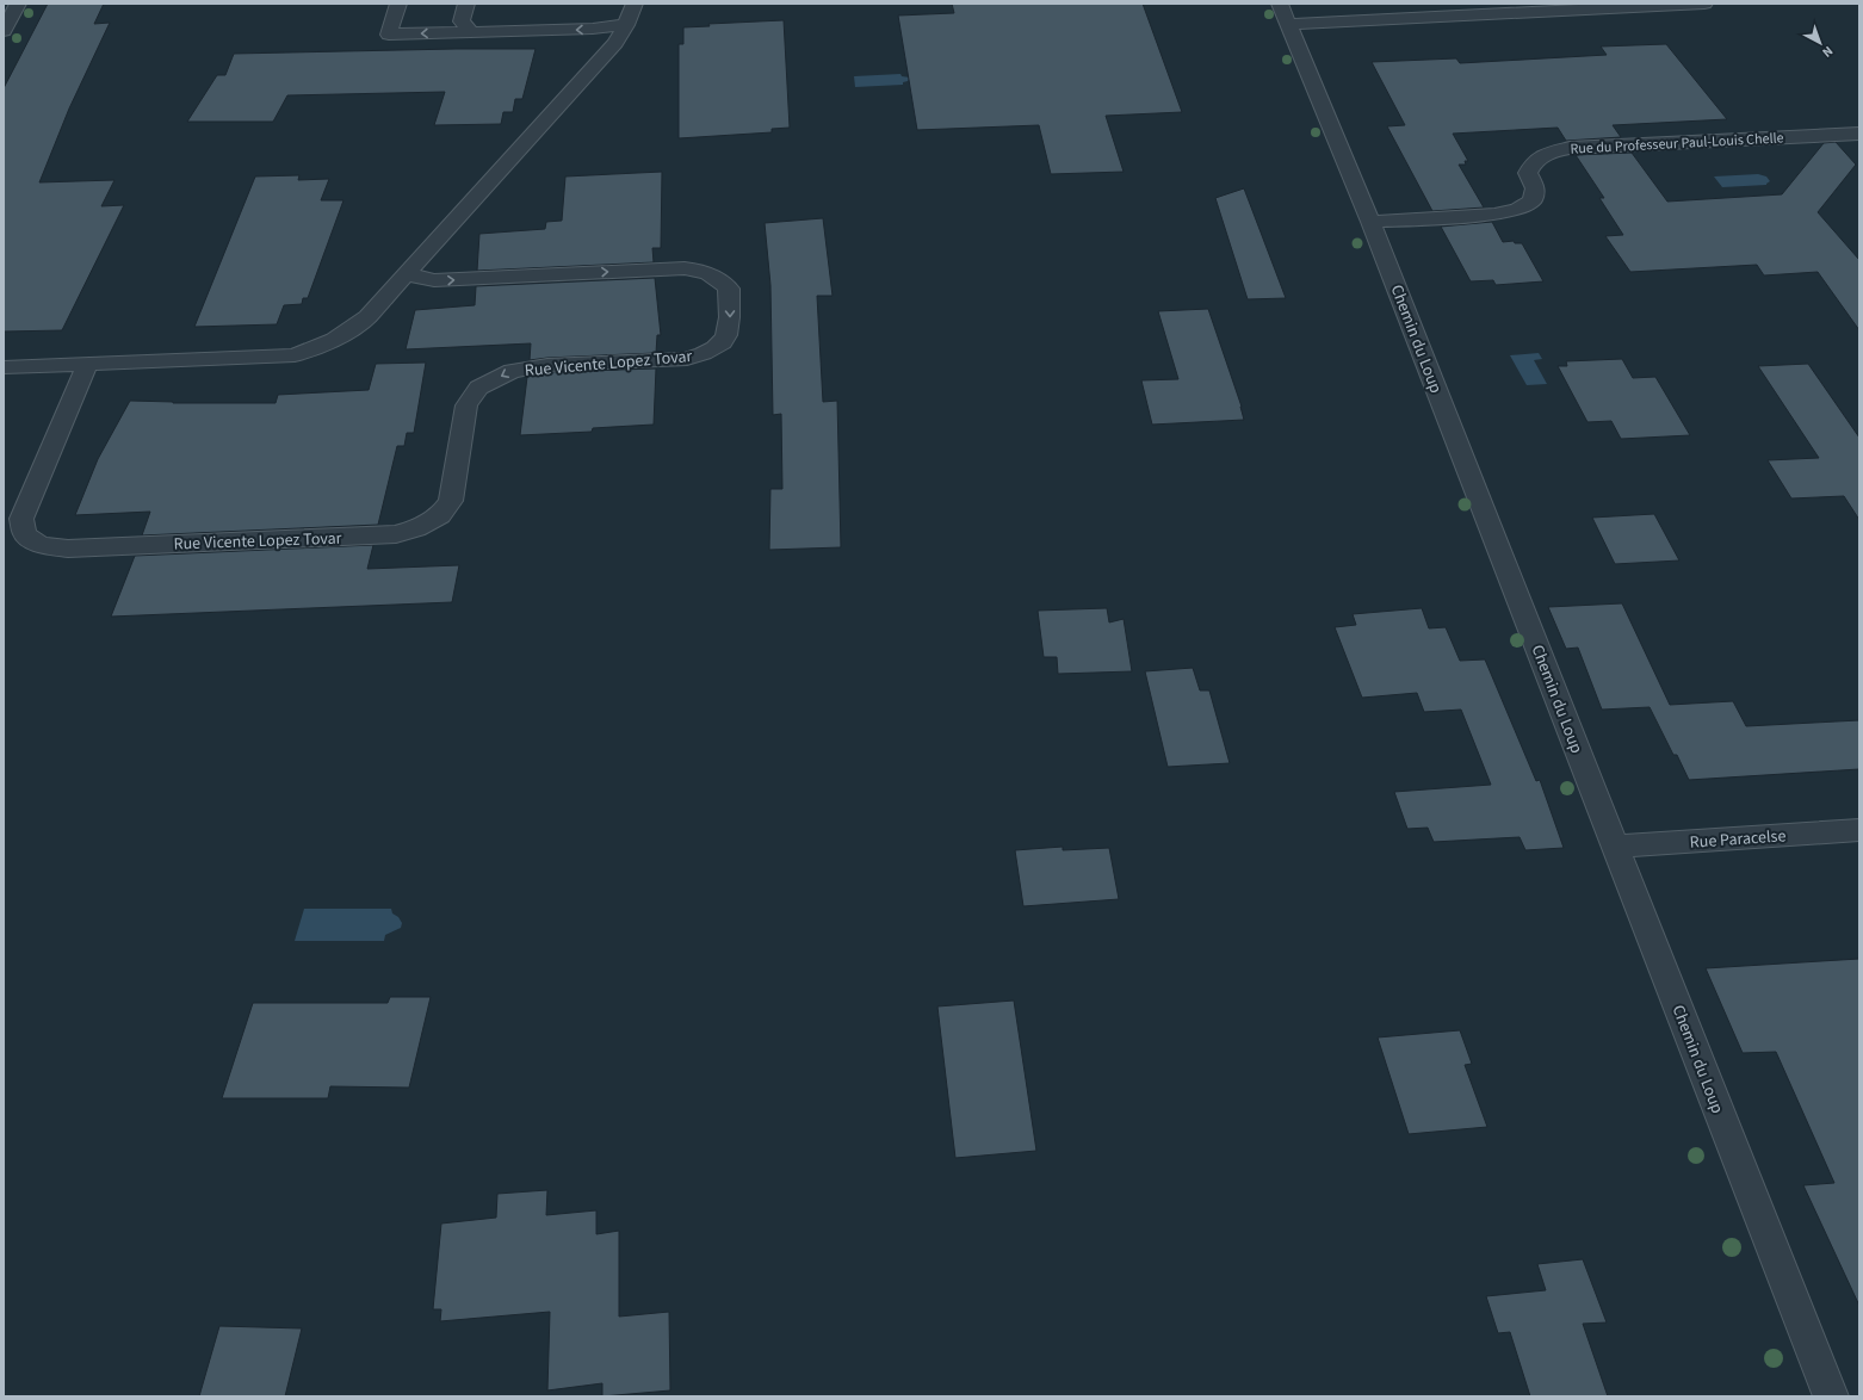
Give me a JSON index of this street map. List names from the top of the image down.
{
  "streets": {
    "street": [
      "Rue du Professeur Paul-Louis Chelle",
      "Chemin du Loup",
      "Rue Vicente Lopez Tovar",
      "Rue Paracelse"
    ]
  },
  "crossings": [
    ["Rue du Professeur Paul-Louis Chelle", "Chemin du Loup"],
    ["Chemin du Loup", "Rue Paracelse"]
  ],
  "north": "bottom right"
}
